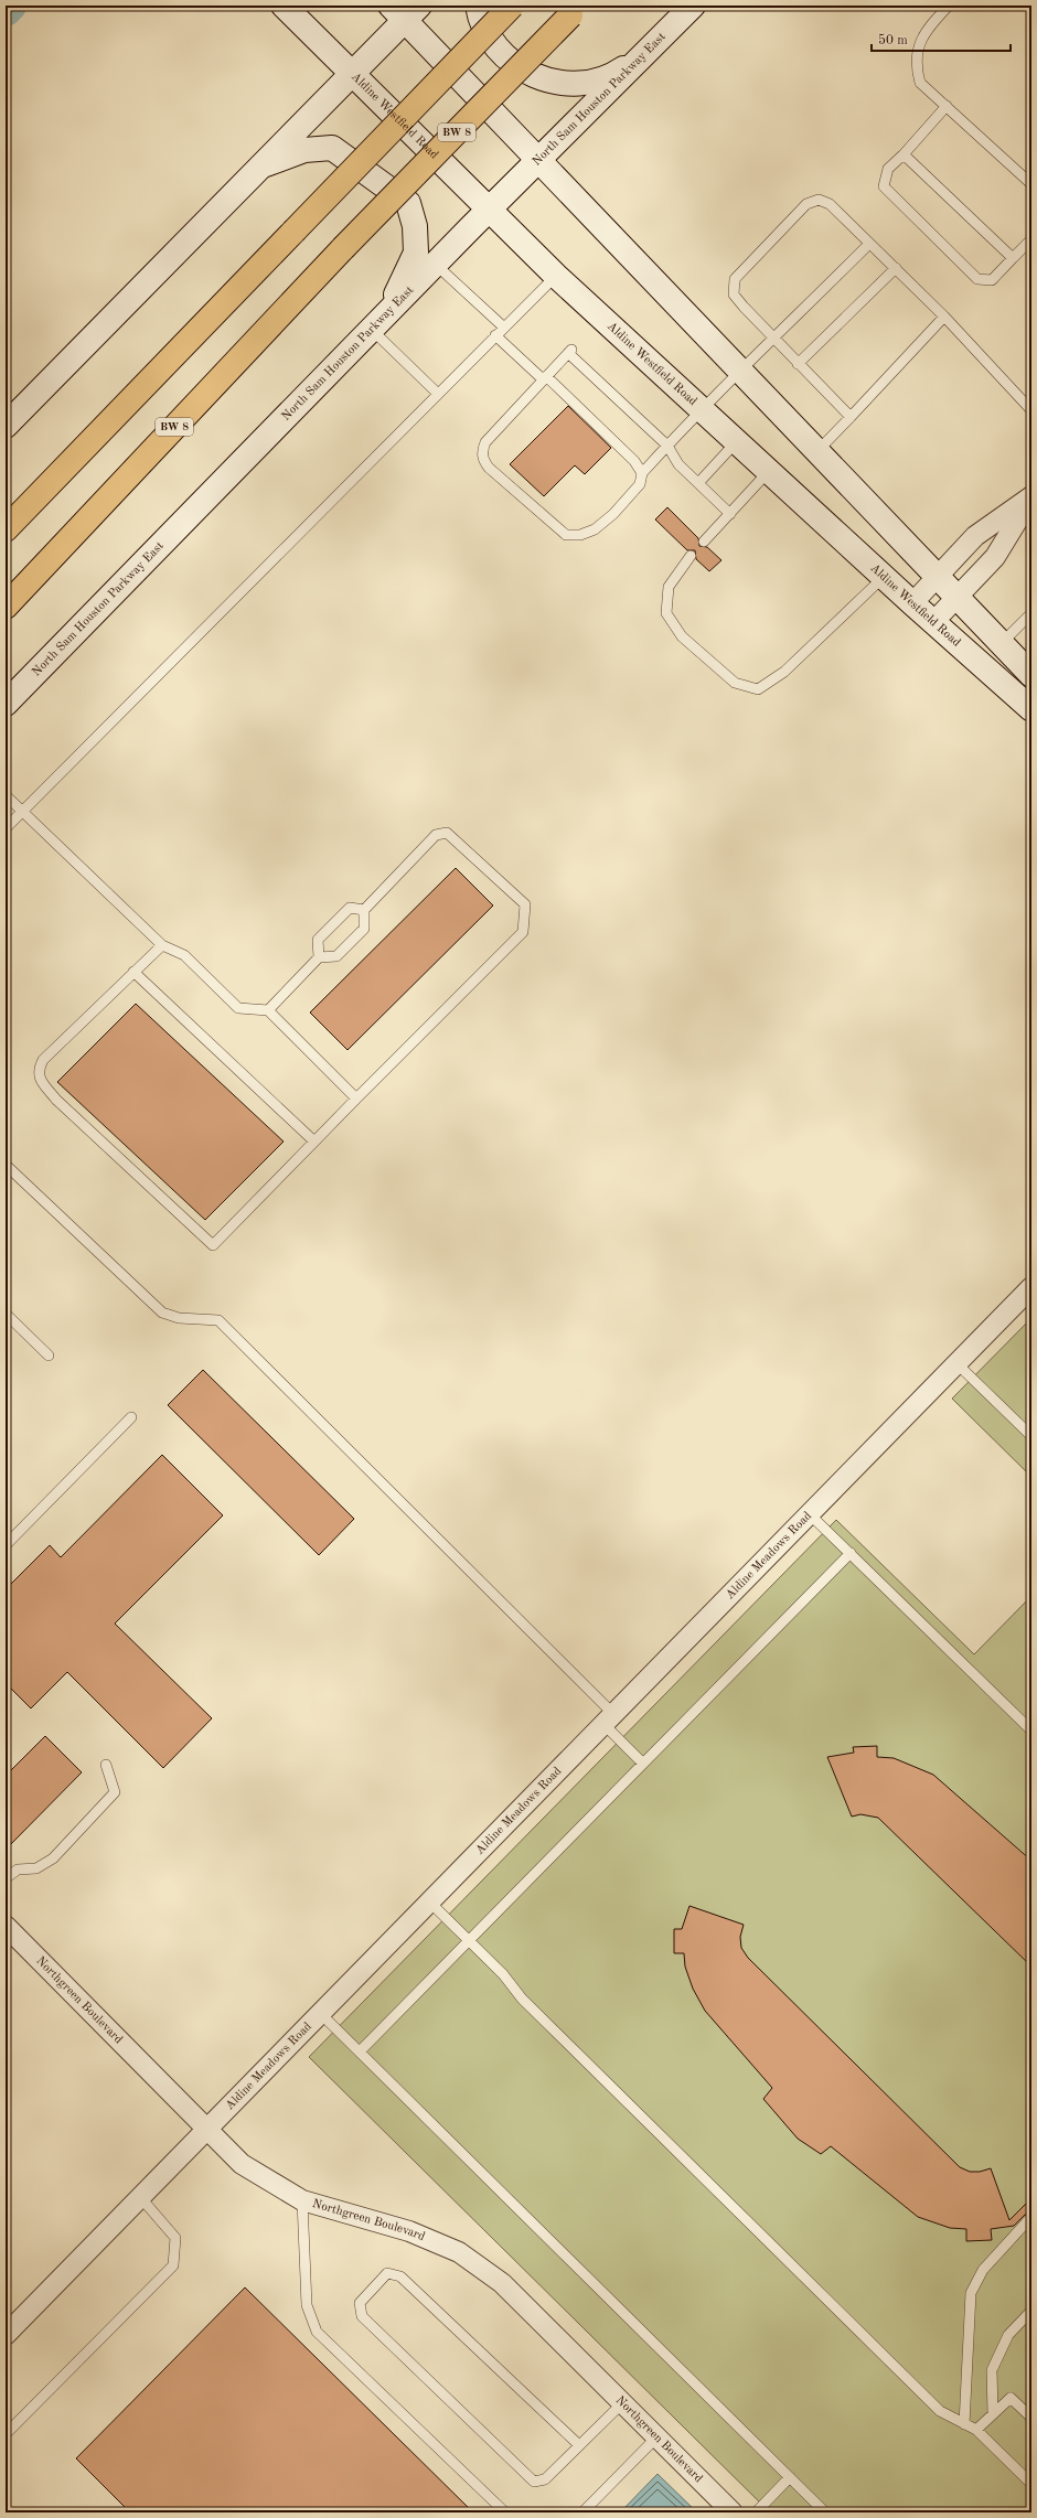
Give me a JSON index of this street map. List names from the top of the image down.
{
  "streets": {
    "highway": ["BW 8"],
    "main road": ["North Sam Houston Parkway East", "Aldine Westfield Road"],
    "street": ["Aldine Meadows Road", "Northgreen Boulevard"]
  },
  "crossings": [
    ["North Sam Houston Parkway East", "Aldine Westfield Road"],
    ["Aldine Meadows Road", "Northgreen Boulevard"]
  ],
  "scale_bar": "50 m"
}
